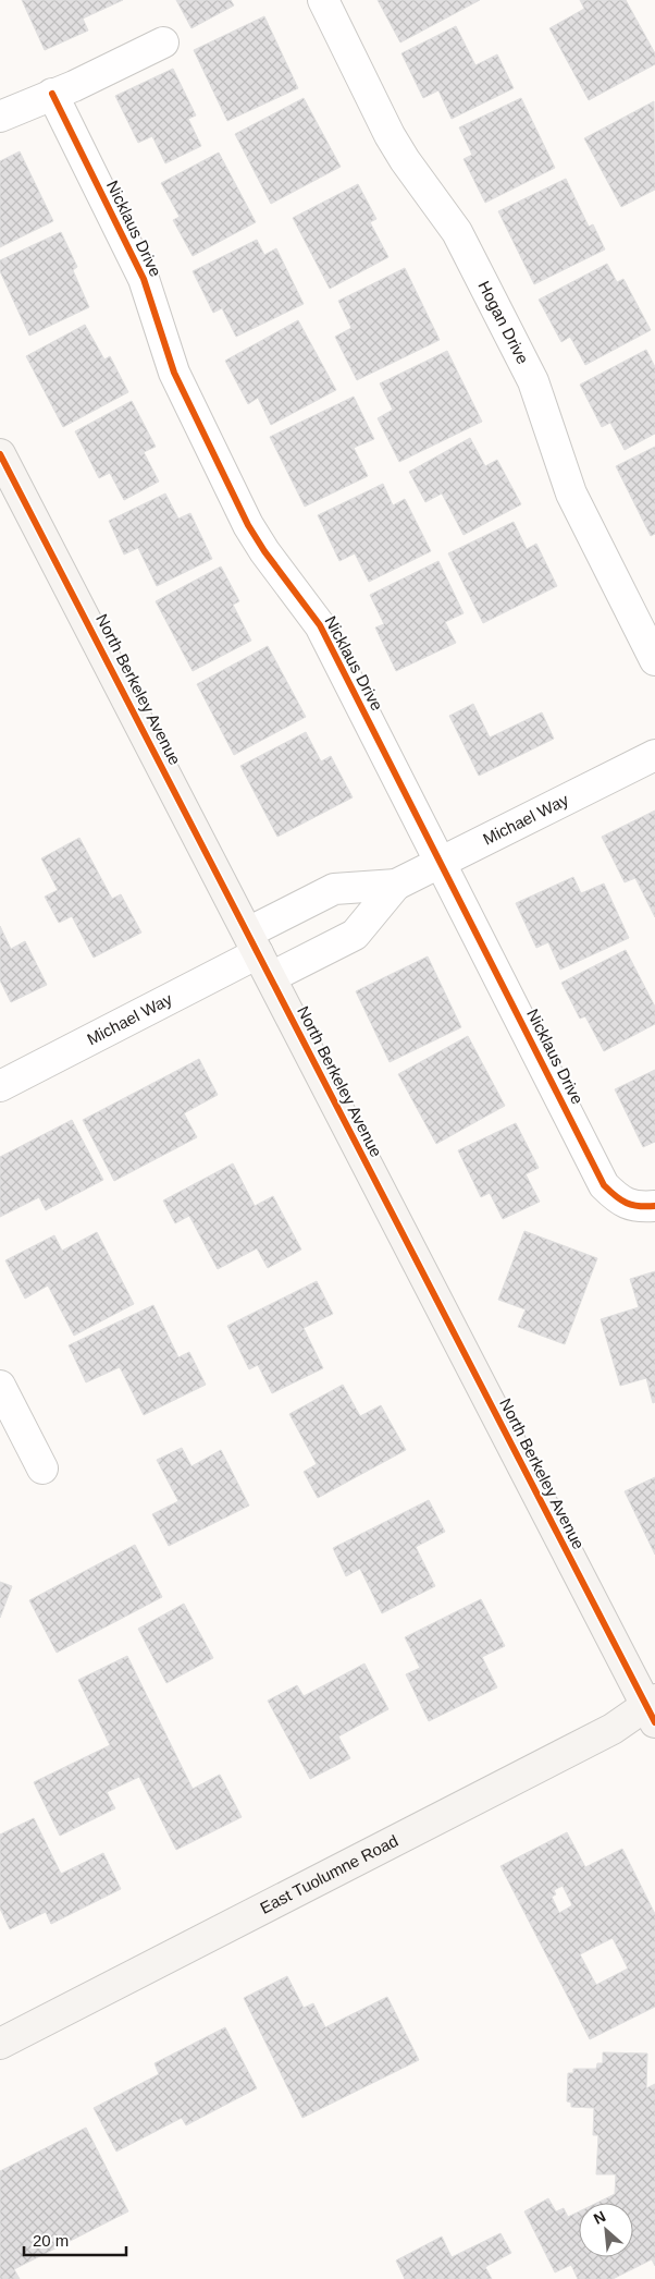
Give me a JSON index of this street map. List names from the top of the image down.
{
  "streets": {
    "street": [
      "Nicklaus Drive",
      "Hogan Drive",
      "North Berkeley Avenue",
      "Michael Way",
      "East Tuolumne Road"
    ]
  },
  "crossings": [
    ["Nicklaus Drive", "Michael Way"],
    ["North Berkeley Avenue", "Michael Way"],
    ["North Berkeley Avenue", "East Tuolumne Road"]
  ],
  "scale_bar": "20 m",
  "north": "top left"
}
